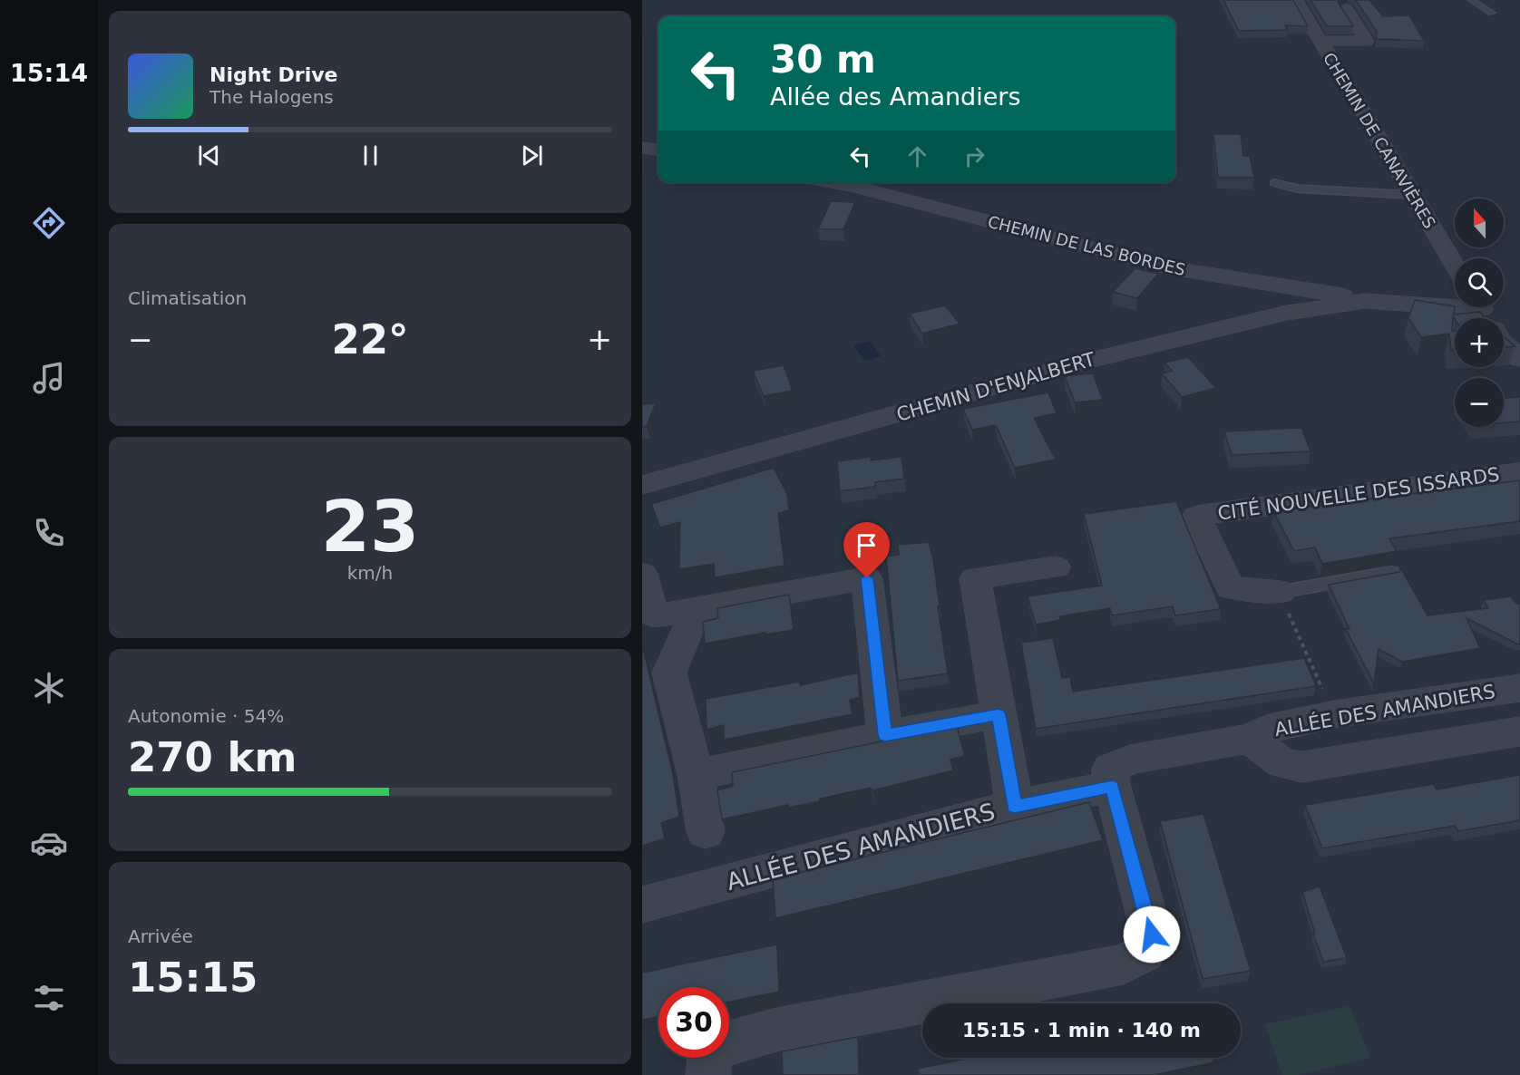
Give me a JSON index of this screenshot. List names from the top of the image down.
{
  "streets": {
    "street": [
      "CHEMIN DE CANAVIÈRES",
      "CHEMIN DE LAS BORDES",
      "CHEMIN D'ENJALBERT",
      "CITÉ NOUVELLE DES ISSARDS",
      "ALLÉE DES AMANDIERS"
    ]
  },
  "crossings": [
    ["CHEMIN DE LAS BORDES", "CHEMIN D'ENJALBERT"]
  ],
  "north": "top",
  "page": {
    "tabs": "15:14",
    "turn": ["30 m", "Allée des Amandiers"],
    "song": ["Night Drive", "The Halogens"],
    "map_buttons": ["+", "−"],
    "tile": [
      "Climatisation",
      ["23", "km/h"],
      ["Autonomie · 54%", "270 km"],
      ["Arrivée", "15:15"]
    ],
    "heat": ["−", "22°", "+"],
    "limit": "30",
    "trip": "15:15 · 1 min · 140 m"
  }
}
